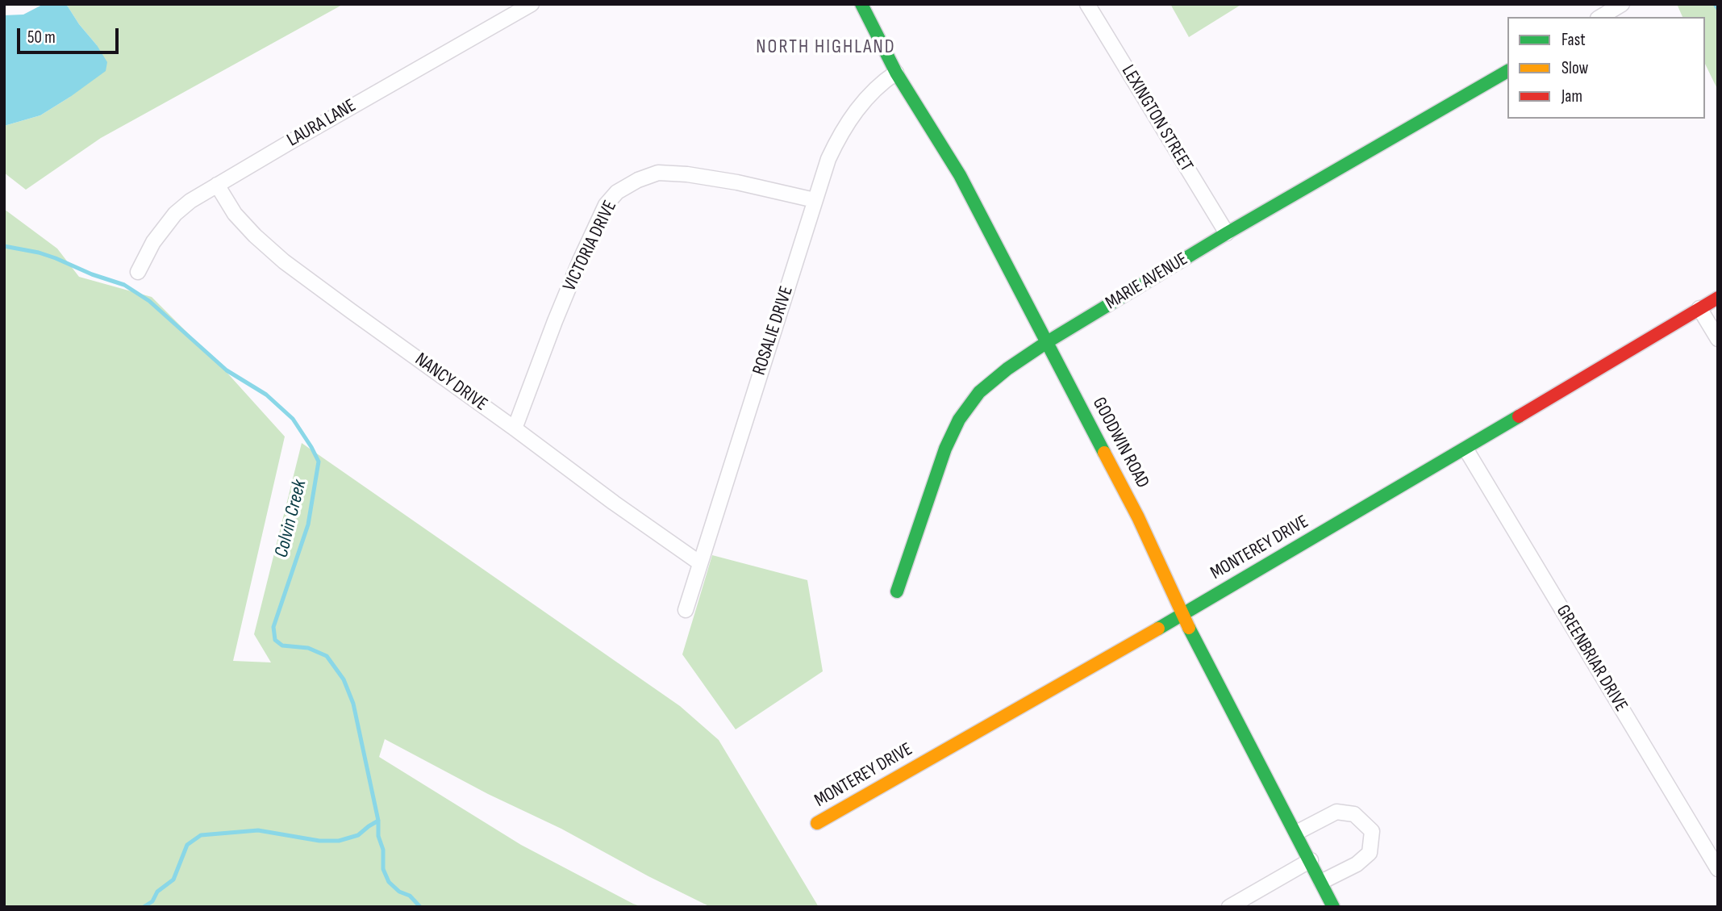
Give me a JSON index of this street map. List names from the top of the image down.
{
  "streets": {
    "street": [
      "LEXINGTON STREET",
      "LAURA LANE",
      "VICTORIA DRIVE",
      "MARIE AVENUE",
      "ROSALIE DRIVE",
      "NANCY DRIVE",
      "GOODWIN ROAD",
      "MONTEREY DRIVE",
      "GREENBRIAR DRIVE"
    ]
  },
  "crossings": [
    ["LEXINGTON STREET", "MARIE AVENUE"],
    ["LAURA LANE", "NANCY DRIVE"],
    ["VICTORIA DRIVE", "ROSALIE DRIVE"],
    ["VICTORIA DRIVE", "NANCY DRIVE"],
    ["MARIE AVENUE", "GOODWIN ROAD"],
    ["ROSALIE DRIVE", "NANCY DRIVE"],
    ["ROSALIE DRIVE", "GOODWIN ROAD"],
    ["GOODWIN ROAD", "MONTEREY DRIVE"],
    ["MONTEREY DRIVE", "GREENBRIAR DRIVE"]
  ],
  "districts": ["NORTH HIGHLAND"],
  "water": ["Colvin Creek"],
  "legend": ["Fast", "Slow", "Jam"],
  "scale_bar": "50 m"
}
